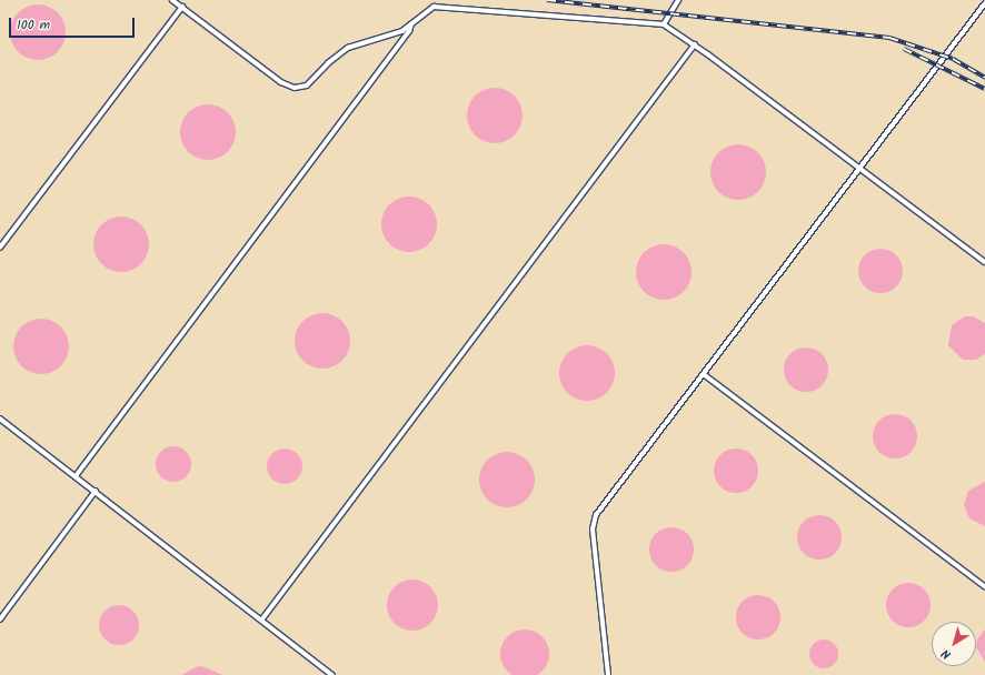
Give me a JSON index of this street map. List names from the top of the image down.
{
  "scale_bar": "100 m",
  "north": "bottom left"
}
